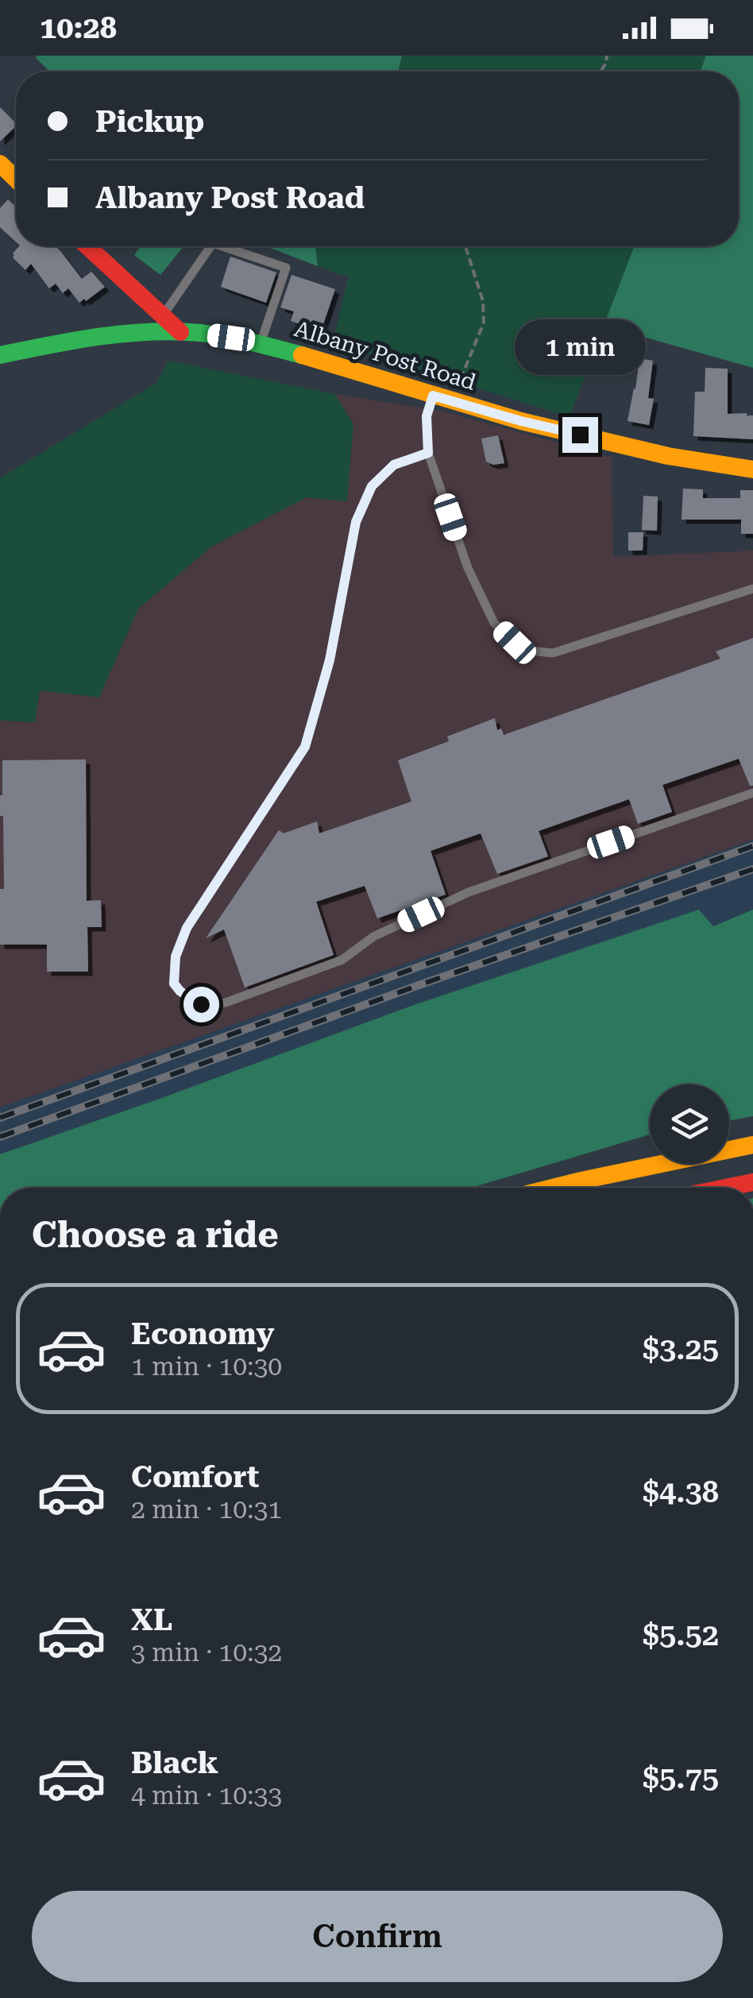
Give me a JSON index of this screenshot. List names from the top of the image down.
{
  "streets": {
    "main road": ["Albany Post Road"]
  },
  "page": {
    "status": "10:28",
    "banner": ["Pickup", "Albany Post Road"],
    "bubble": "1 min",
    "heading": "Choose a ride",
    "list": [
      {
        "name": "Economy",
        "note": "1 min · 10:30",
        "value": "$3.25"
      },
      {
        "name": "Comfort",
        "note": "2 min · 10:31",
        "value": "$4.38"
      },
      {
        "name": "XL",
        "note": "3 min · 10:32",
        "value": "$5.52"
      },
      {
        "name": "Black",
        "note": "4 min · 10:33",
        "value": "$5.75"
      }
    ],
    "buttons": "Confirm"
  }
}
